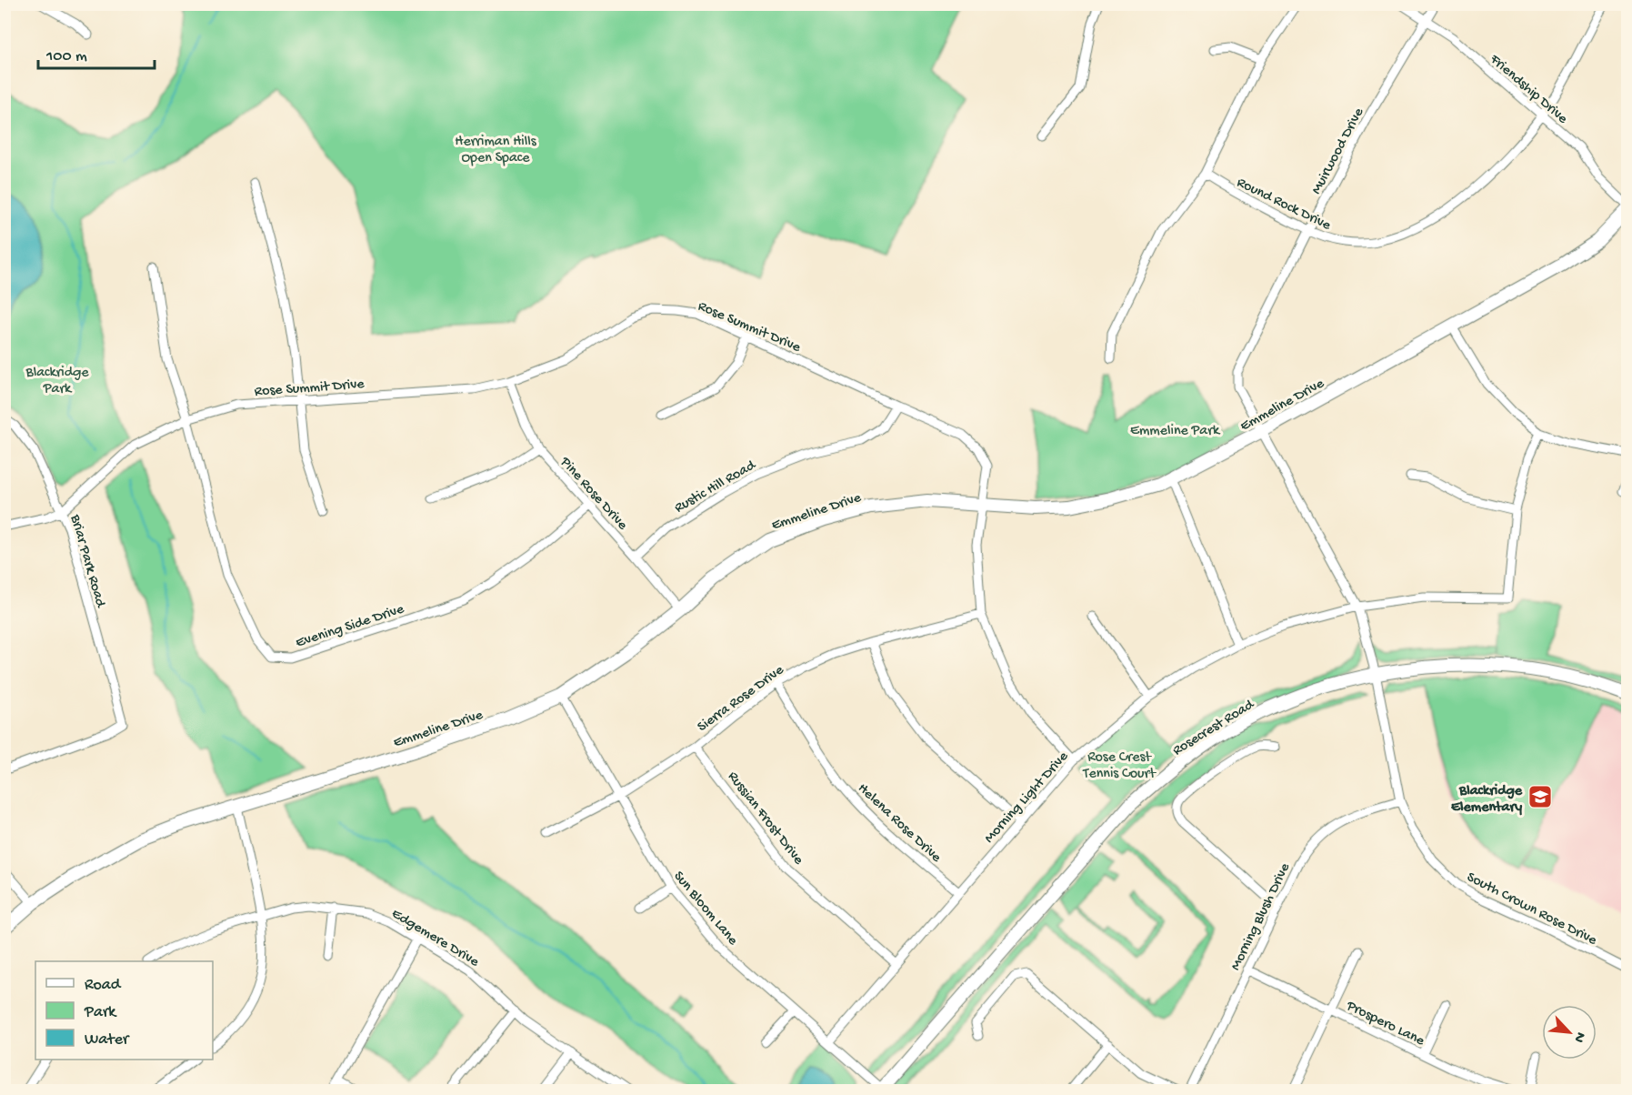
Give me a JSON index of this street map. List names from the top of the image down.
{
  "streets": {
    "street": [
      "Friendship Drive",
      "Muirwood Drive",
      "Round Rock Drive",
      "Rose Summit Drive",
      "Emmeline Drive",
      "Rustic Hill Road",
      "Pine Rose Drive",
      "Briar Park Road",
      "Evening Side Drive",
      "Sierra Rose Drive",
      "Rosecrest Road",
      "Morning Light Drive",
      "Russian Frost Drive",
      "Helena Rose Drive",
      "Sun Bloom Lane",
      "South Crown Rose Drive",
      "Morning Blush Drive",
      "Edgemere Drive",
      "Prospero Lane"
    ]
  },
  "crossings": [
    ["Friendship Drive", "Muirwood Drive"],
    ["Friendship Drive", "Round Rock Drive"],
    ["Muirwood Drive", "Round Rock Drive"],
    ["Muirwood Drive", "Emmeline Drive"],
    ["Muirwood Drive", "Morning Light Drive"],
    ["Muirwood Drive", "South Crown Rose Drive"],
    ["Rose Summit Drive", "Emmeline Drive"],
    ["Rose Summit Drive", "Rustic Hill Road"],
    ["Rose Summit Drive", "Pine Rose Drive"],
    ["Rose Summit Drive", "Briar Park Road"],
    ["Rose Summit Drive", "Evening Side Drive"],
    ["Rose Summit Drive", "Sierra Rose Drive"],
    ["Rose Summit Drive", "Morning Light Drive"],
    ["Emmeline Drive", "Pine Rose Drive"],
    ["Emmeline Drive", "Sun Bloom Lane"],
    ["Rustic Hill Road", "Pine Rose Drive"],
    ["Pine Rose Drive", "Evening Side Drive"],
    ["Sierra Rose Drive", "Russian Frost Drive"],
    ["Sierra Rose Drive", "Helena Rose Drive"],
    ["Sierra Rose Drive", "Sun Bloom Lane"],
    ["Rosecrest Road", "Sun Bloom Lane"],
    ["Rosecrest Road", "South Crown Rose Drive"],
    ["Morning Light Drive", "Russian Frost Drive"],
    ["Morning Light Drive", "Helena Rose Drive"],
    ["Morning Light Drive", "Sun Bloom Lane"],
    ["Morning Light Drive", "South Crown Rose Drive"],
    ["South Crown Rose Drive", "Morning Blush Drive"],
    ["Morning Blush Drive", "Prospero Lane"]
  ],
  "parks": [
    "Herriman Hills Open Space",
    "Blackridge Park",
    "Emmeline Park",
    "Rose Crest Tennis Court"
  ],
  "places": {
    "school or university": ["Blackridge Elementary"]
  },
  "legend": ["Road", "Park", "Water"],
  "scale_bar": "100 m",
  "north": "bottom right"
}
